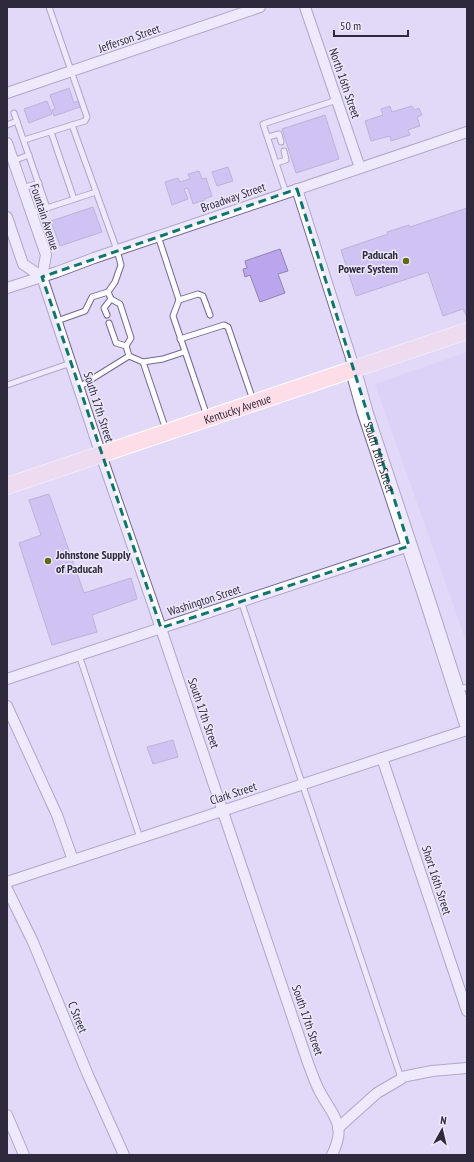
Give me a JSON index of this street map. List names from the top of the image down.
{
  "streets": {
    "main road": ["Kentucky Avenue"],
    "street": [
      "Jefferson Street",
      "North 16th Street",
      "Broadway Street",
      "Fountain Avenue",
      "South 17th Street",
      "South 16th Street",
      "Washington Street",
      "Clark Street",
      "Short 16th Street",
      "C Street"
    ]
  },
  "crossings": [
    ["North 16th Street", "Broadway Street"],
    ["Broadway Street", "Fountain Avenue"],
    ["Broadway Street", "South 17th Street"],
    ["Broadway Street", "South 16th Street"],
    ["Fountain Avenue", "South 17th Street"],
    ["South 17th Street", "Kentucky Avenue"],
    ["South 17th Street", "Washington Street"],
    ["South 17th Street", "Clark Street"],
    ["Kentucky Avenue", "South 16th Street"],
    ["South 16th Street", "Washington Street"],
    ["Clark Street", "Short 16th Street"]
  ],
  "places": ["Paducah Power System", "Johnstone Supply of Paducah"],
  "scale_bar": "50 m",
  "north": "top"
}
